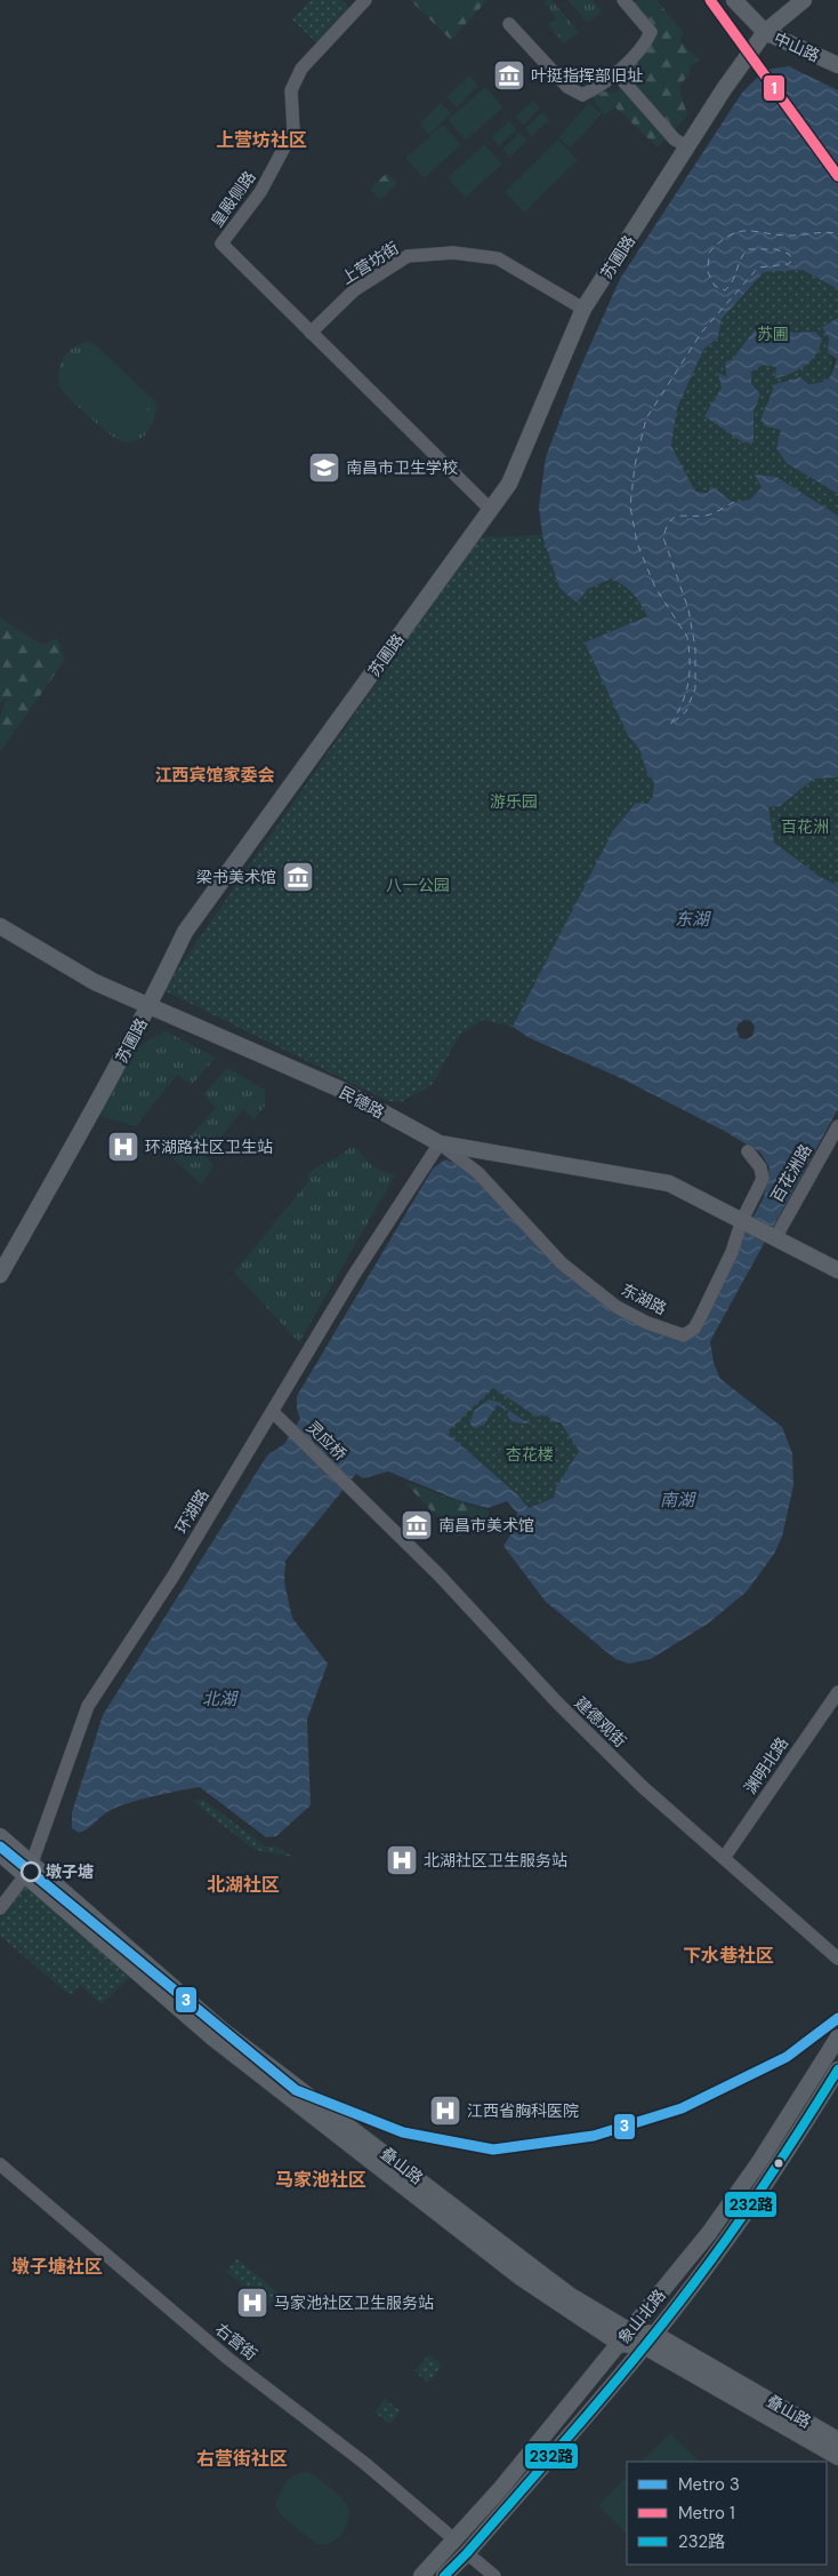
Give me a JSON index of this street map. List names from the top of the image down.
{
  "streets": {
    "main road": [
      "中山路",
      "苏圃路",
      "民德路",
      "叠山路",
      "象山北路"
    ],
    "street": [
      "皇殿侧路",
      "上营坊街",
      "百花洲路",
      "东湖路",
      "灵应桥",
      "环湖路",
      "建德观街",
      "渊明北路",
      "右营街"
    ]
  },
  "crossings": [
    ["中山路", "苏圃路"],
    ["皇殿侧路", "上营坊街"],
    ["苏圃路", "上营坊街"],
    ["苏圃路", "民德路"],
    ["民德路", "百花洲路"],
    ["民德路", "东湖路"],
    ["民德路", "环湖路"],
    ["东湖路", "环湖路"],
    ["灵应桥", "环湖路"],
    ["灵应桥", "建德观街"],
    ["环湖路", "叠山路"],
    ["建德观街", "渊明北路"],
    ["叠山路", "象山北路"],
    ["象山北路", "右营街"]
  ],
  "districts": [
    "上营坊社区",
    "江西宾馆家委会",
    "北湖社区",
    "下水巷社区",
    "马家池社区",
    "墩子塘社区",
    "右营街社区"
  ],
  "water": ["东湖", "南湖", "北湖"],
  "parks": [
    "苏圃",
    "游乐园",
    "百花洲",
    "八一公园",
    "杏花楼"
  ],
  "places": {
    "museum": ["叶挺指挥部旧址", "梁书美术馆", "南昌市美术馆"],
    "school or university": ["南昌市卫生学校"],
    "hospital": [
      "环湖路社区卫生站",
      "北湖社区卫生服务站",
      "江西省胸科医院",
      "马家池社区卫生服务站"
    ],
    "other": ["墩子塘"]
  },
  "lines": ["metro line 1", "metro line 3", "transit line 232路"],
  "legend": ["Metro 3", "Metro 1", "232路"]
}
